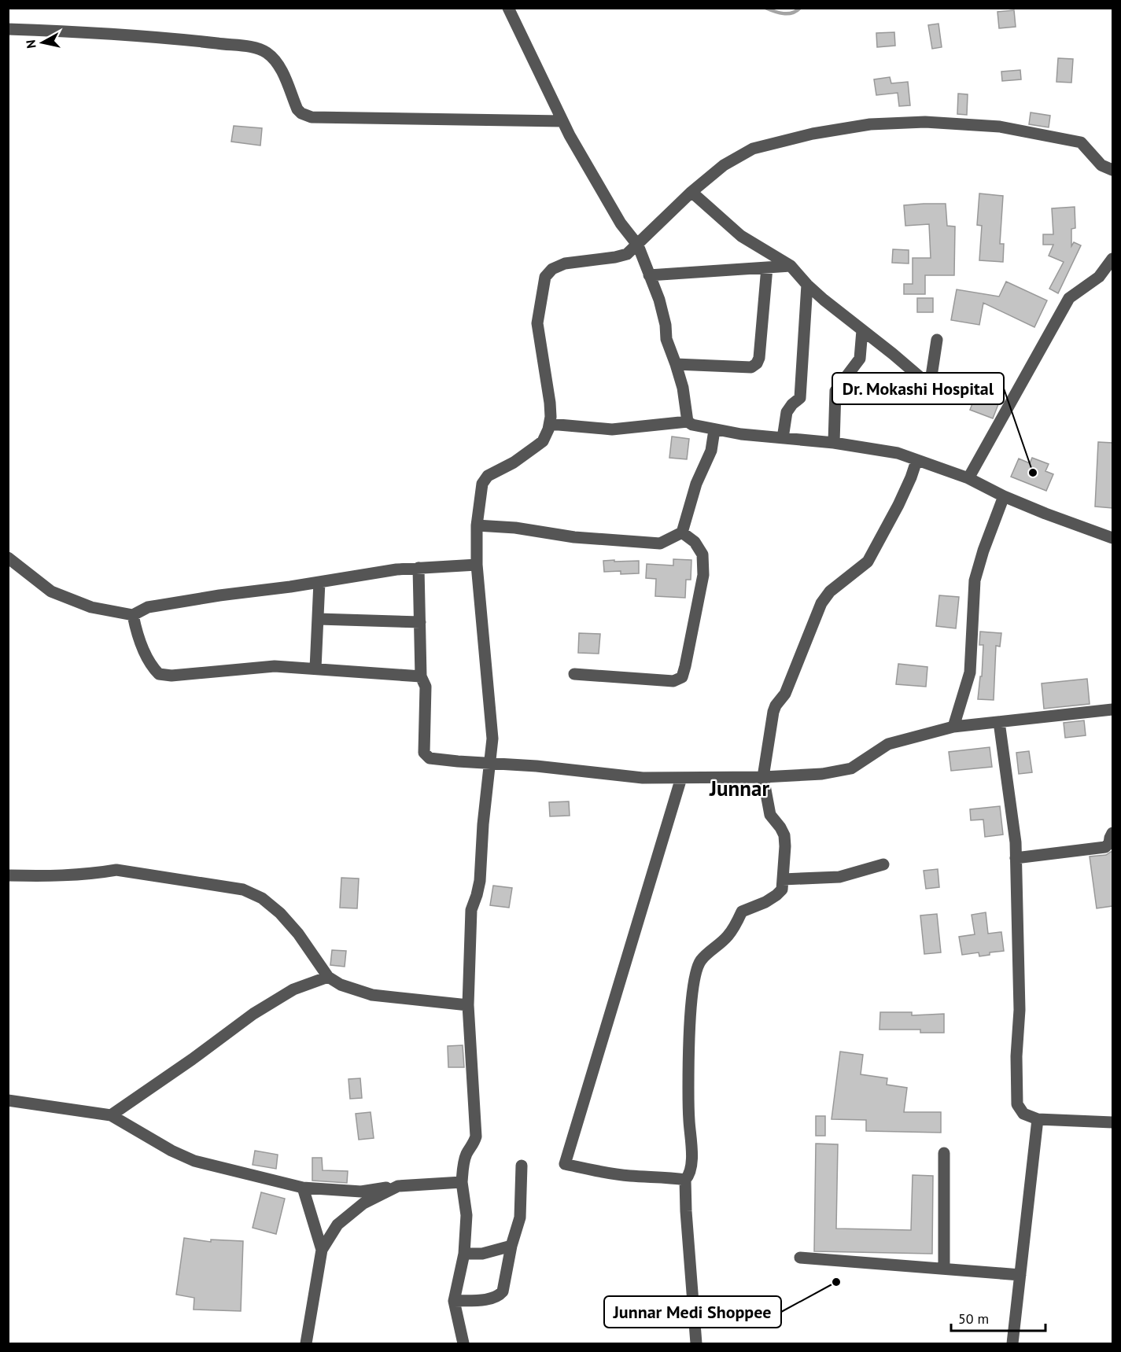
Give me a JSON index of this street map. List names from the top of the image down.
{
  "districts": ["Junnar"],
  "places": ["Dr. Mokashi Hospital", "Junnar Medi Shoppee"],
  "scale_bar": "50 m",
  "north": "left"
}
